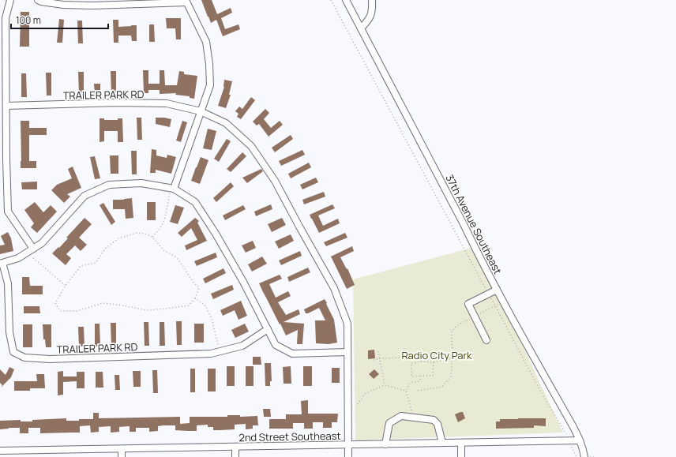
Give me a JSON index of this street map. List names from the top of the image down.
{
  "streets": {
    "street": ["TRAILER PARK RD", "37th Avenue Southeast", "2nd Street Southeast"]
  },
  "crossings": [
    ["TRAILER PARK RD", "2nd Street Southeast"],
    ["37th Avenue Southeast", "2nd Street Southeast"]
  ],
  "parks": ["Radio City Park"],
  "scale_bar": "100 m"
}
